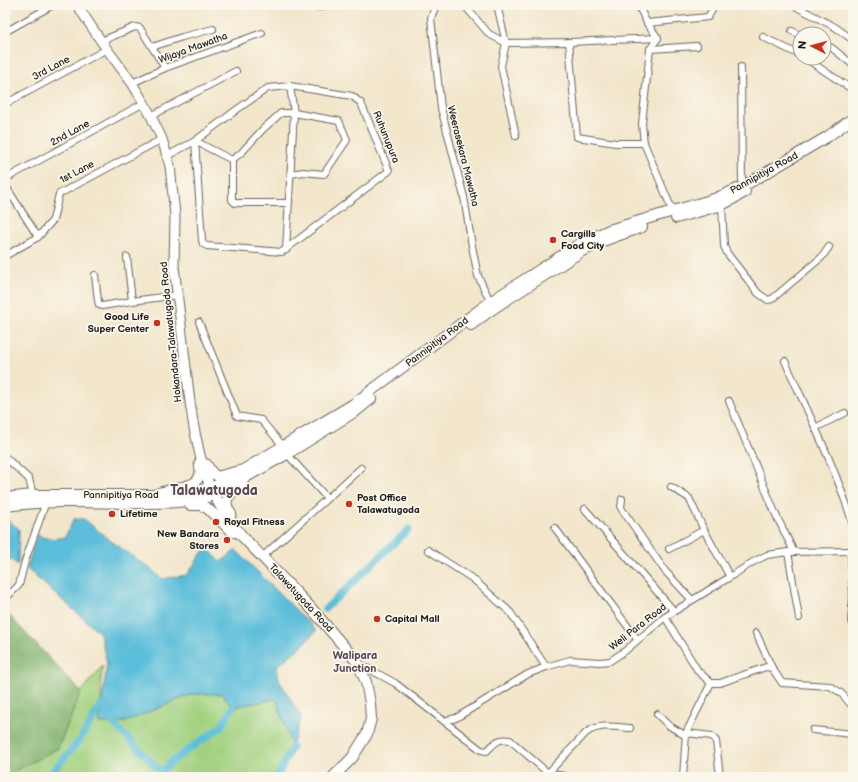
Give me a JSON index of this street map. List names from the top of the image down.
{
  "streets": {
    "main road": ["Pannipitiya Road", "Hokandara-Talawatugoda Road", "Talawatugoda Road"],
    "street": [
      "Wijaya Mawatha",
      "3rd Lane",
      "2nd Lane",
      "Ruhunupura",
      "Weerasekara Mawatha",
      "1st Lane",
      "Weli Para Road"
    ]
  },
  "crossings": [
    ["Wijaya Mawatha", "Hokandara-Talawatugoda Road"],
    ["3rd Lane", "Hokandara-Talawatugoda Road"],
    ["2nd Lane", "Hokandara-Talawatugoda Road"],
    ["Ruhunupura", "Hokandara-Talawatugoda Road"],
    ["Weerasekara Mawatha", "Pannipitiya Road"],
    ["1st Lane", "Hokandara-Talawatugoda Road"],
    ["Pannipitiya Road", "Hokandara-Talawatugoda Road"],
    ["Pannipitiya Road", "Talawatugoda Road"],
    ["Hokandara-Talawatugoda Road", "Talawatugoda Road"]
  ],
  "districts": ["Talawatugoda", "Walipara Junction"],
  "places": [
    "Cargills Food City",
    "Good Life Super Center",
    "Post Office Talawatugoda",
    "Lifetime",
    "Royal Fitness",
    "New Bandara Stores",
    "Capital Mall"
  ],
  "north": "left"
}
